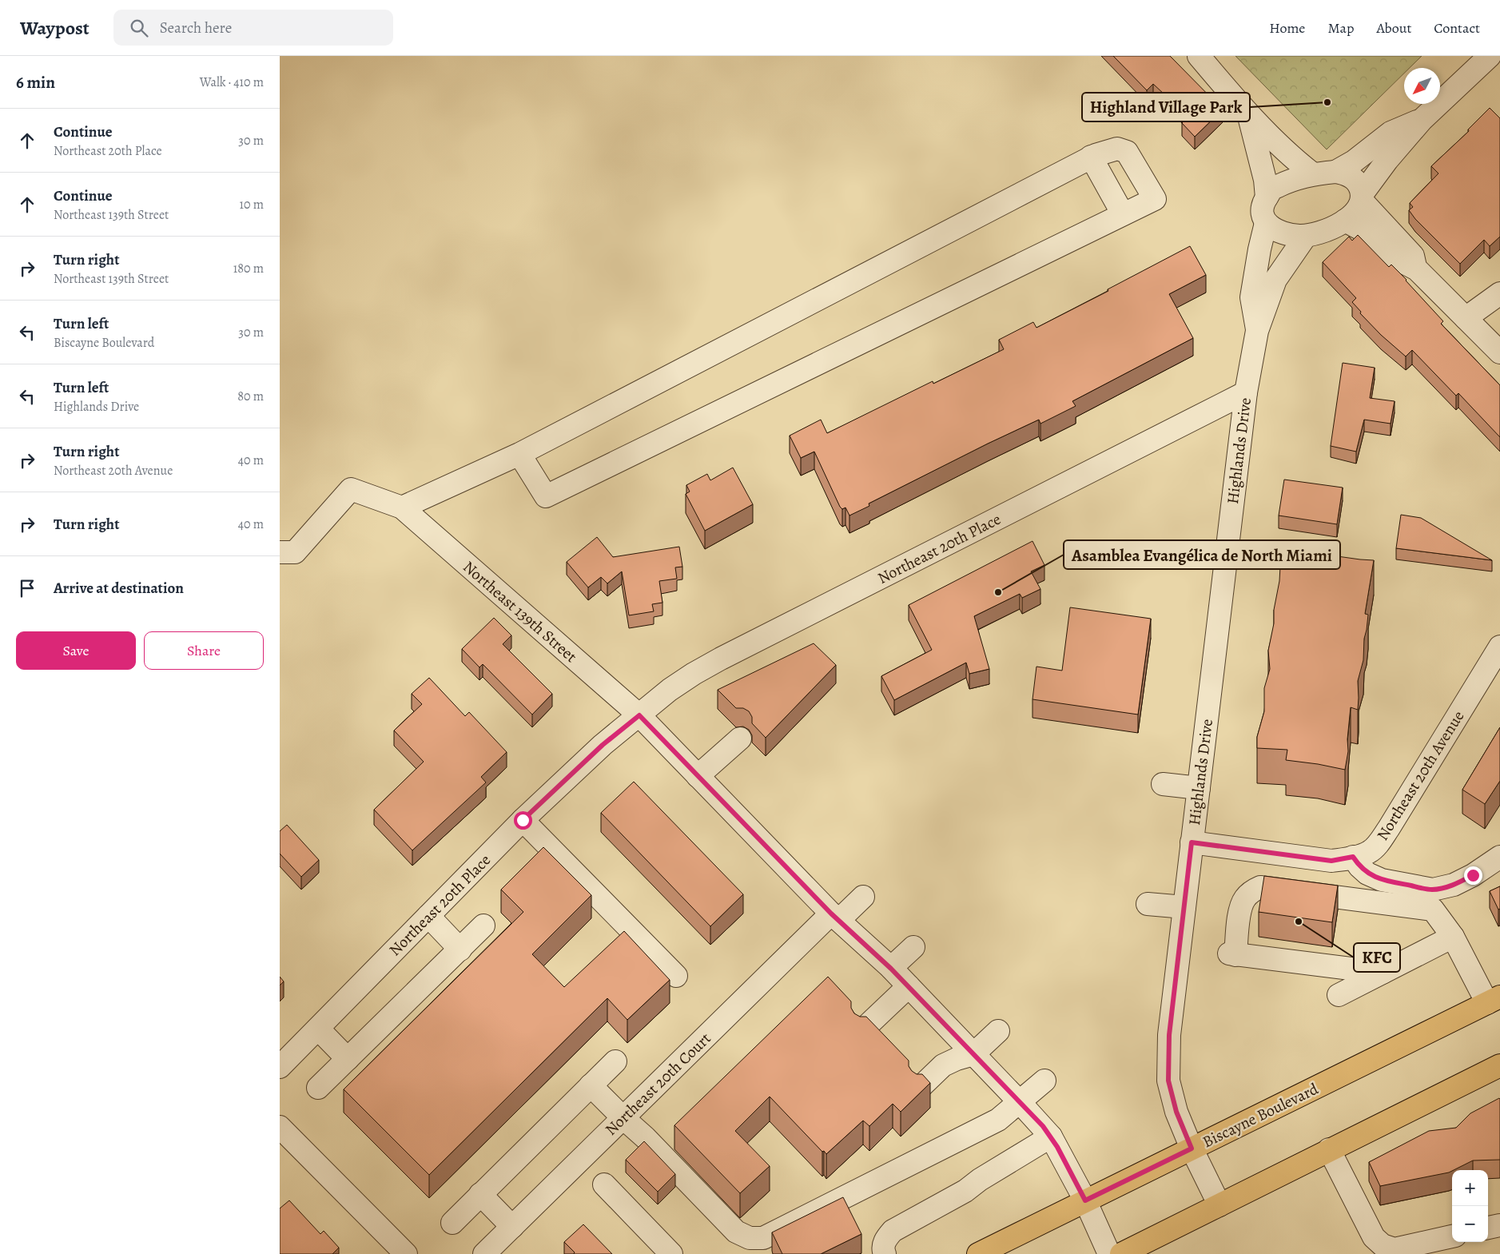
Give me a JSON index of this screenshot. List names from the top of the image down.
{
  "streets": {
    "main road": ["Biscayne Boulevard"],
    "street": [
      "Highlands Drive",
      "Northeast 20th Place",
      "Northeast 139th Street",
      "Northeast 20th Avenue",
      "Northeast 20th Court"
    ]
  },
  "crossings": [
    ["Highlands Drive", "Northeast 20th Place"],
    ["Highlands Drive", "Northeast 20th Avenue"],
    ["Highlands Drive", "Biscayne Boulevard"],
    ["Northeast 20th Place", "Northeast 139th Street"],
    ["Northeast 139th Street", "Northeast 20th Court"],
    ["Northeast 139th Street", "Biscayne Boulevard"]
  ],
  "places": ["Highland Village Park", "Asamblea Evangélica de North Miami", "KFC"],
  "north": "bottom left",
  "page": {
    "header": "Waypost",
    "search": "Search here",
    "nav": [
      "Home",
      "Map",
      "About",
      "Contact"
    ],
    "heading": ["6 min", "Walk · 410 m"],
    "list": [
      ["Continue", "Northeast 20th Place", "30 m"],
      ["Continue", "Northeast 139th Street", "10 m"],
      ["Turn right", "Northeast 139th Street", "180 m"],
      ["Turn left", "Biscayne Boulevard", "30 m"],
      ["Turn left", "Highlands Drive", "80 m"],
      ["Turn right", "Northeast 20th Avenue", "40 m"],
      ["Turn right", "40 m"],
      "Arrive at destination"
    ],
    "buttons": ["Save", "Share"],
    "map_buttons": ["+", "−"]
  }
}
